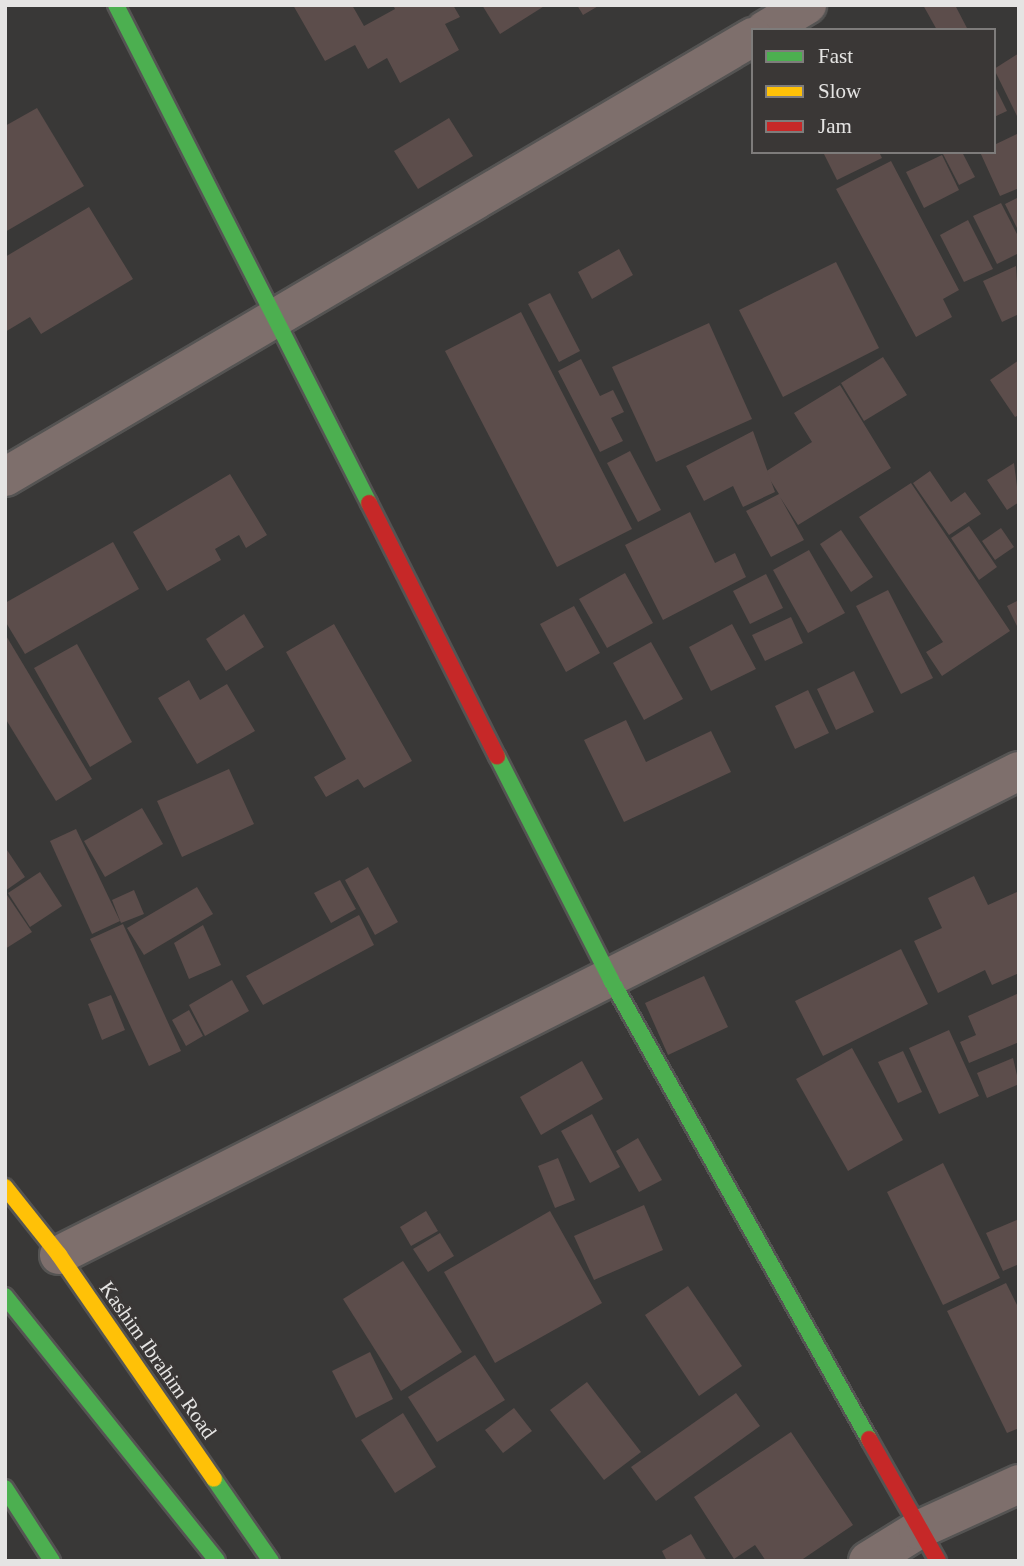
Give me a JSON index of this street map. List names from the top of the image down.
{
  "streets": {
    "main road": ["Kashim Ibrahim Road"]
  },
  "legend": ["Fast", "Slow", "Jam"]
}
